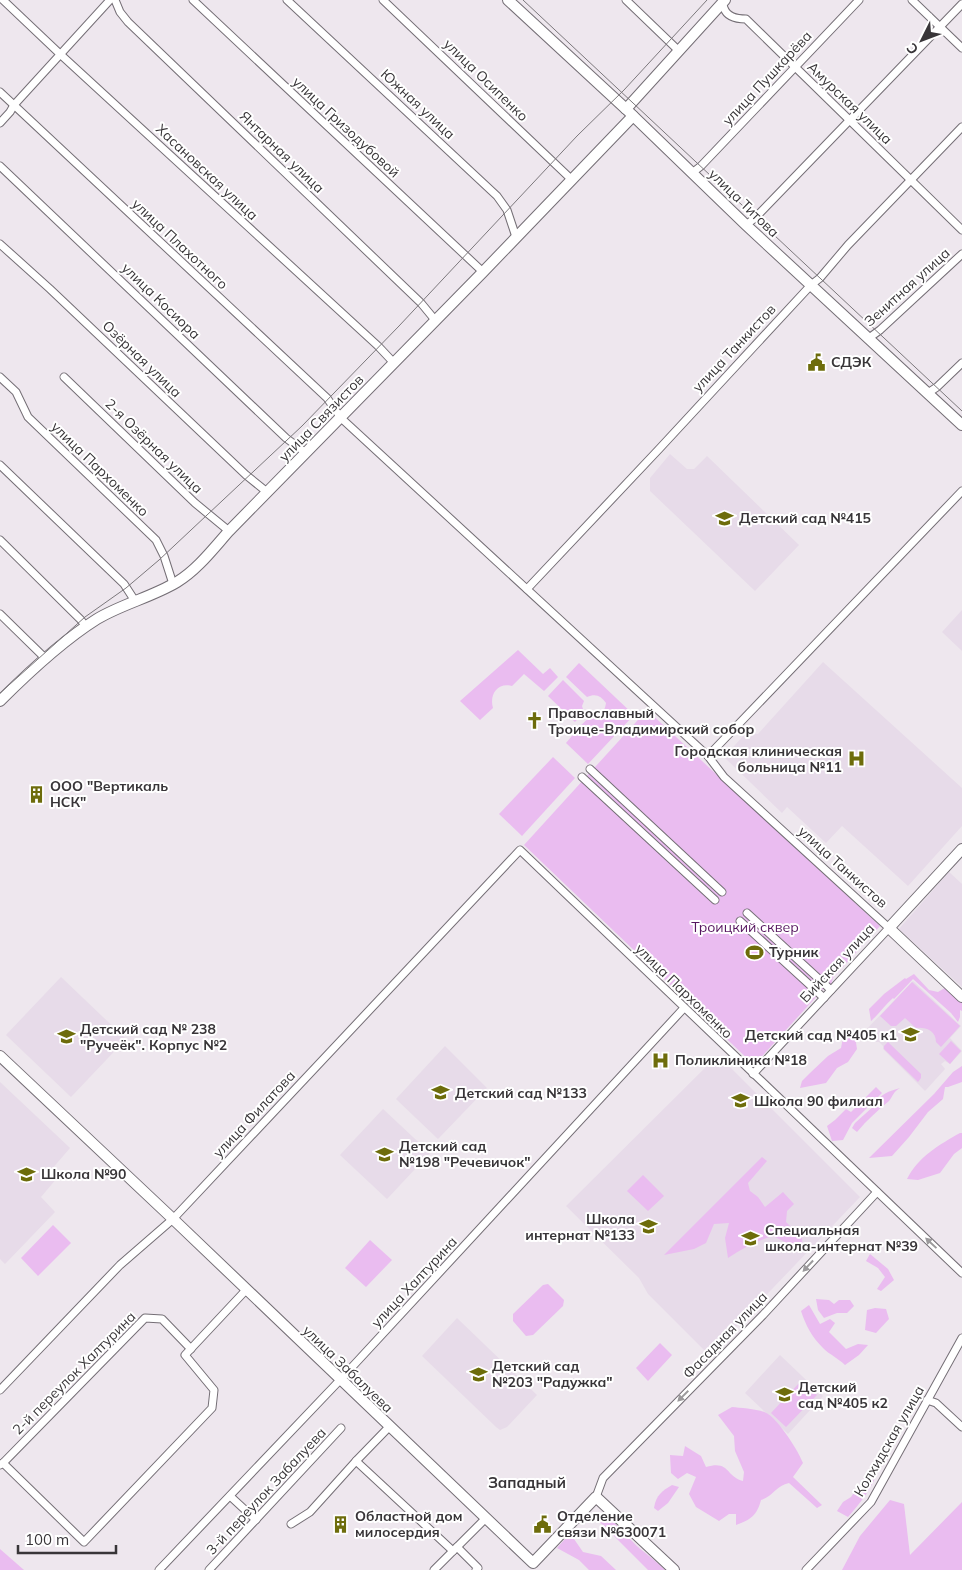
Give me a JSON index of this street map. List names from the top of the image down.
{
  "streets": {
    "street": [
      "улица Пушкарёва",
      "улица Осипенко",
      "Амурская улица",
      "Южная улица",
      "улица Гризодубовой",
      "Янтарная улица",
      "Хасановская улица",
      "улица Титова",
      "улица Плахотного",
      "Зенитная улица",
      "улица Косиора",
      "улица Танкистов",
      "Озёрная улица",
      "улица Связистов",
      "2-я Озёрная улица",
      "улица Пархоменко",
      "Бийская улица",
      "улица Филатова",
      "улица Халтурина",
      "Фасадная улица",
      "улица Забалуева",
      "2-й переулок Халтурина",
      "Колхидская улица",
      "3-й переулок Забалуева"
    ]
  },
  "crossings": [
    ["улица Пушкарёва", "Амурская улица"],
    ["улица Пушкарёва", "улица Титова"],
    ["улица Осипенко", "улица Связистов"],
    ["Амурская улица", "улица Танкистов"],
    ["Амурская улица", "улица Связистов"],
    ["Южная улица", "улица Связистов"],
    ["улица Гризодубовой", "улица Связистов"],
    ["Янтарная улица", "улица Связистов"],
    ["Хасановская улица", "улица Связистов"],
    ["улица Титова", "Зенитная улица"],
    ["улица Титова", "улица Танкистов"],
    ["улица Титова", "улица Связистов"],
    ["улица Плахотного", "улица Танкистов"],
    ["улица Плахотного", "улица Связистов"],
    ["улица Косиора", "улица Связистов"],
    ["улица Танкистов", "улица Связистов"],
    ["улица Танкистов", "Бийская улица"],
    ["Озёрная улица", "улица Связистов"],
    ["улица Связистов", "2-я Озёрная улица"],
    ["улица Связистов", "улица Пархоменко"],
    ["улица Пархоменко", "Бийская улица"],
    ["улица Пархоменко", "улица Филатова"],
    ["улица Пархоменко", "улица Халтурина"],
    ["улица Пархоменко", "Фасадная улица"],
    ["улица Филатова", "улица Забалуева"],
    ["улица Халтурина", "улица Забалуева"],
    ["Фасадная улица", "улица Забалуева"]
  ],
  "one_way": ["Фасадная улица"],
  "districts": ["Западный"],
  "parks": ["Троицкий сквер"],
  "places": {
    "public building": ["СДЭК", "Отделение связи №630071"],
    "school or university": [
      "Детский сад №415",
      "Детский сад №405 к1",
      "Детский сад № 238 \"Ручеёк\". Корпус №2",
      "Детский сад №133",
      "Школа 90 филиал",
      "Детский сад №198 \"Речевичок\"",
      "Школа №90",
      "Школа интернат №133",
      "Специальная школа-интернат №39",
      "Детский сад №203 \"Радужка\"",
      "Детский сад №405 к2"
    ],
    "church": ["Православный Троице-Владимирский собор"],
    "hospital": ["Городская клиническая больница №11", "Поликлиника №18"],
    "building": ["ООО \"Вертикаль НСК\"", "Областной дом милосердия"],
    "sports": ["Турник"]
  },
  "scale_bar": "100 m",
  "north": "bottom left"
}
